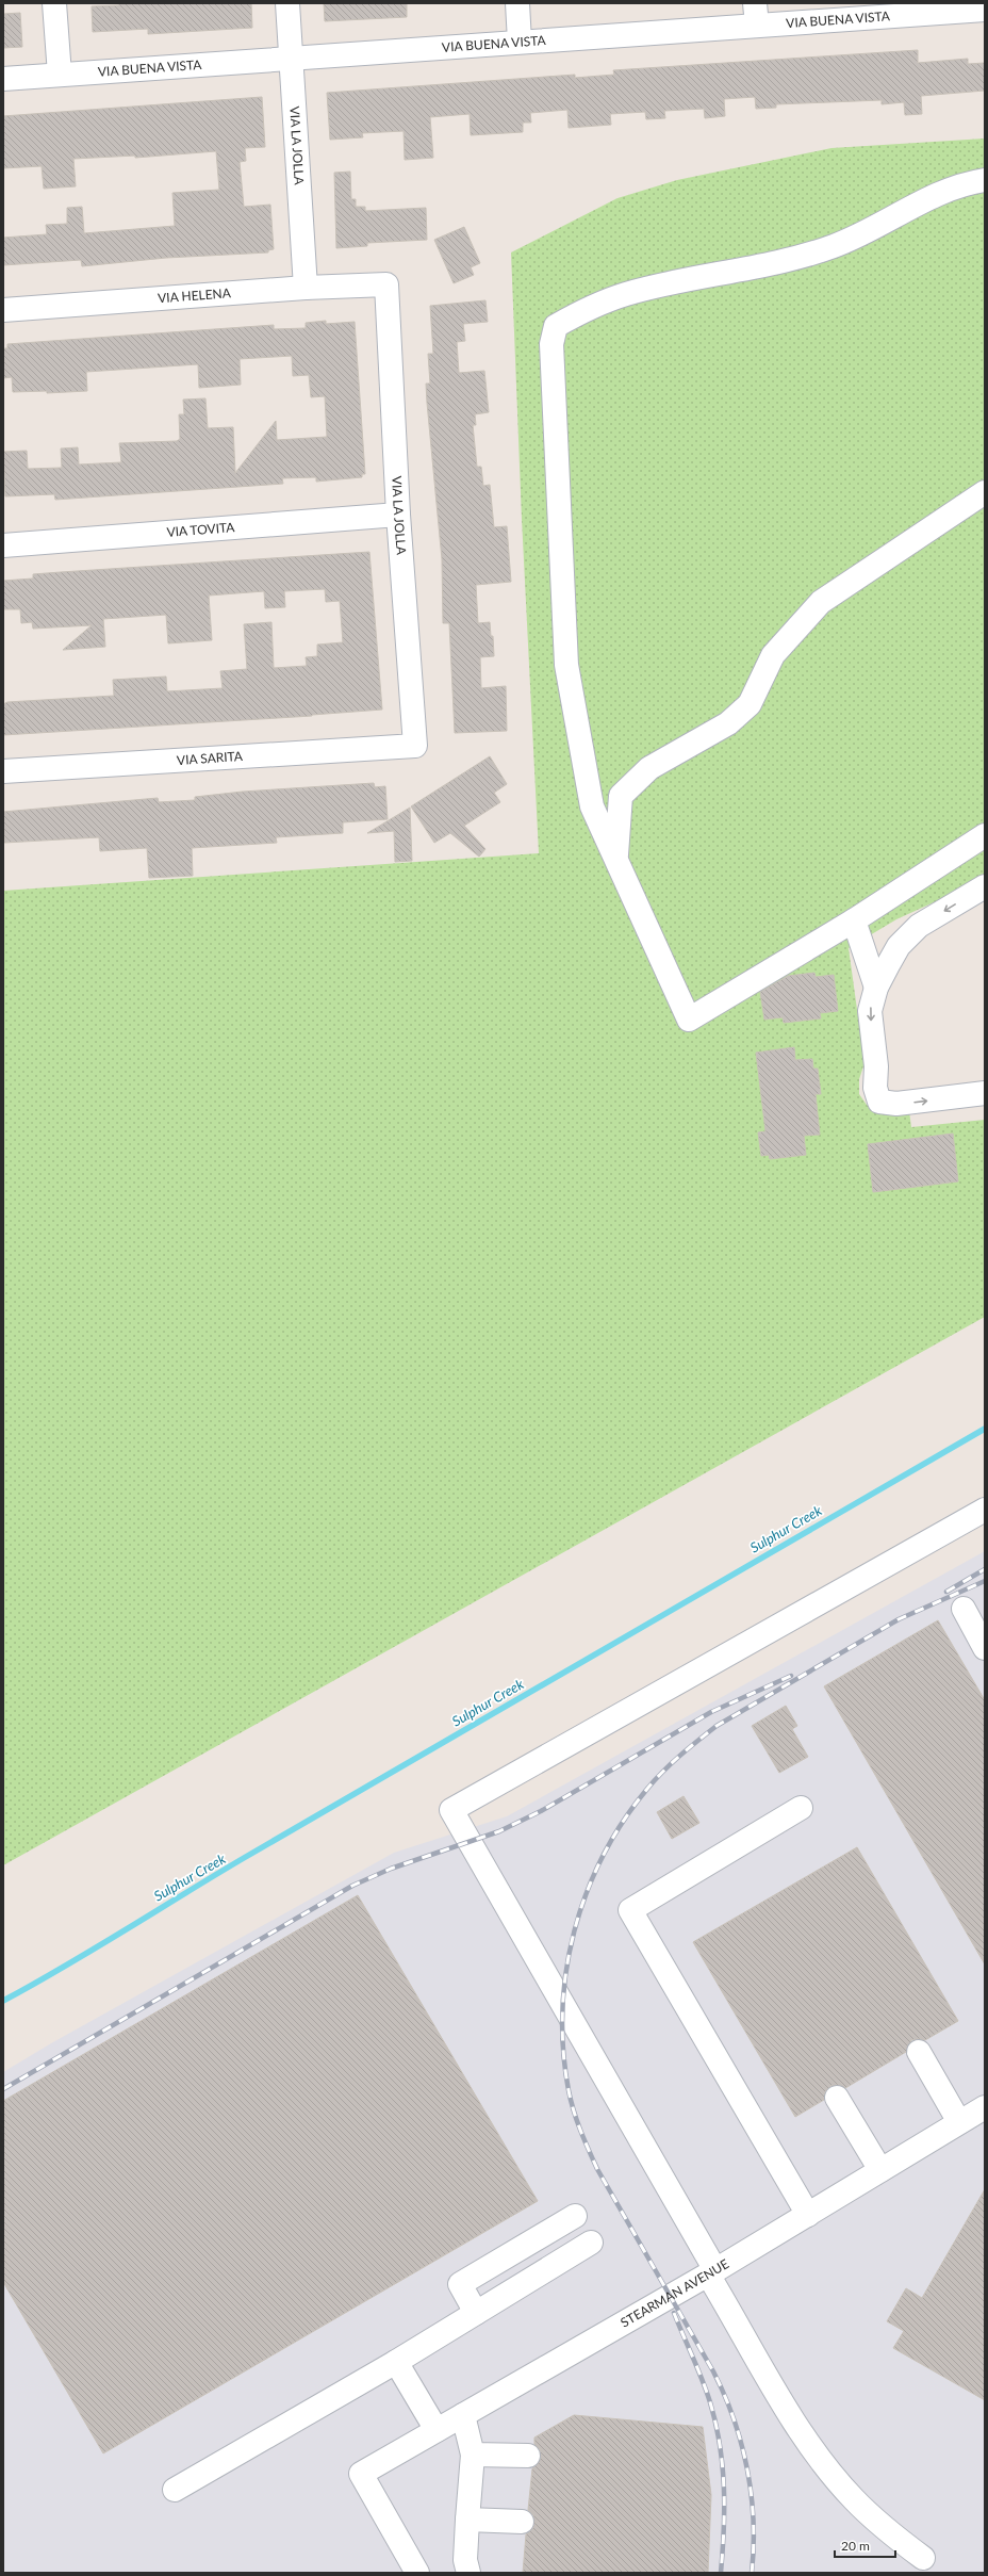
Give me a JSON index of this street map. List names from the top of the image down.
{
  "streets": {
    "street": [
      "VIA BUENA VISTA",
      "VIA LA JOLLA",
      "VIA HELENA",
      "VIA TOVITA",
      "VIA SARITA",
      "STEARMAN AVENUE"
    ]
  },
  "crossings": [
    ["VIA BUENA VISTA", "VIA LA JOLLA"],
    ["VIA LA JOLLA", "VIA HELENA"],
    ["VIA LA JOLLA", "VIA TOVITA"],
    ["VIA LA JOLLA", "VIA SARITA"]
  ],
  "water": ["Sulphur Creek"],
  "scale_bar": "20 m"
}
